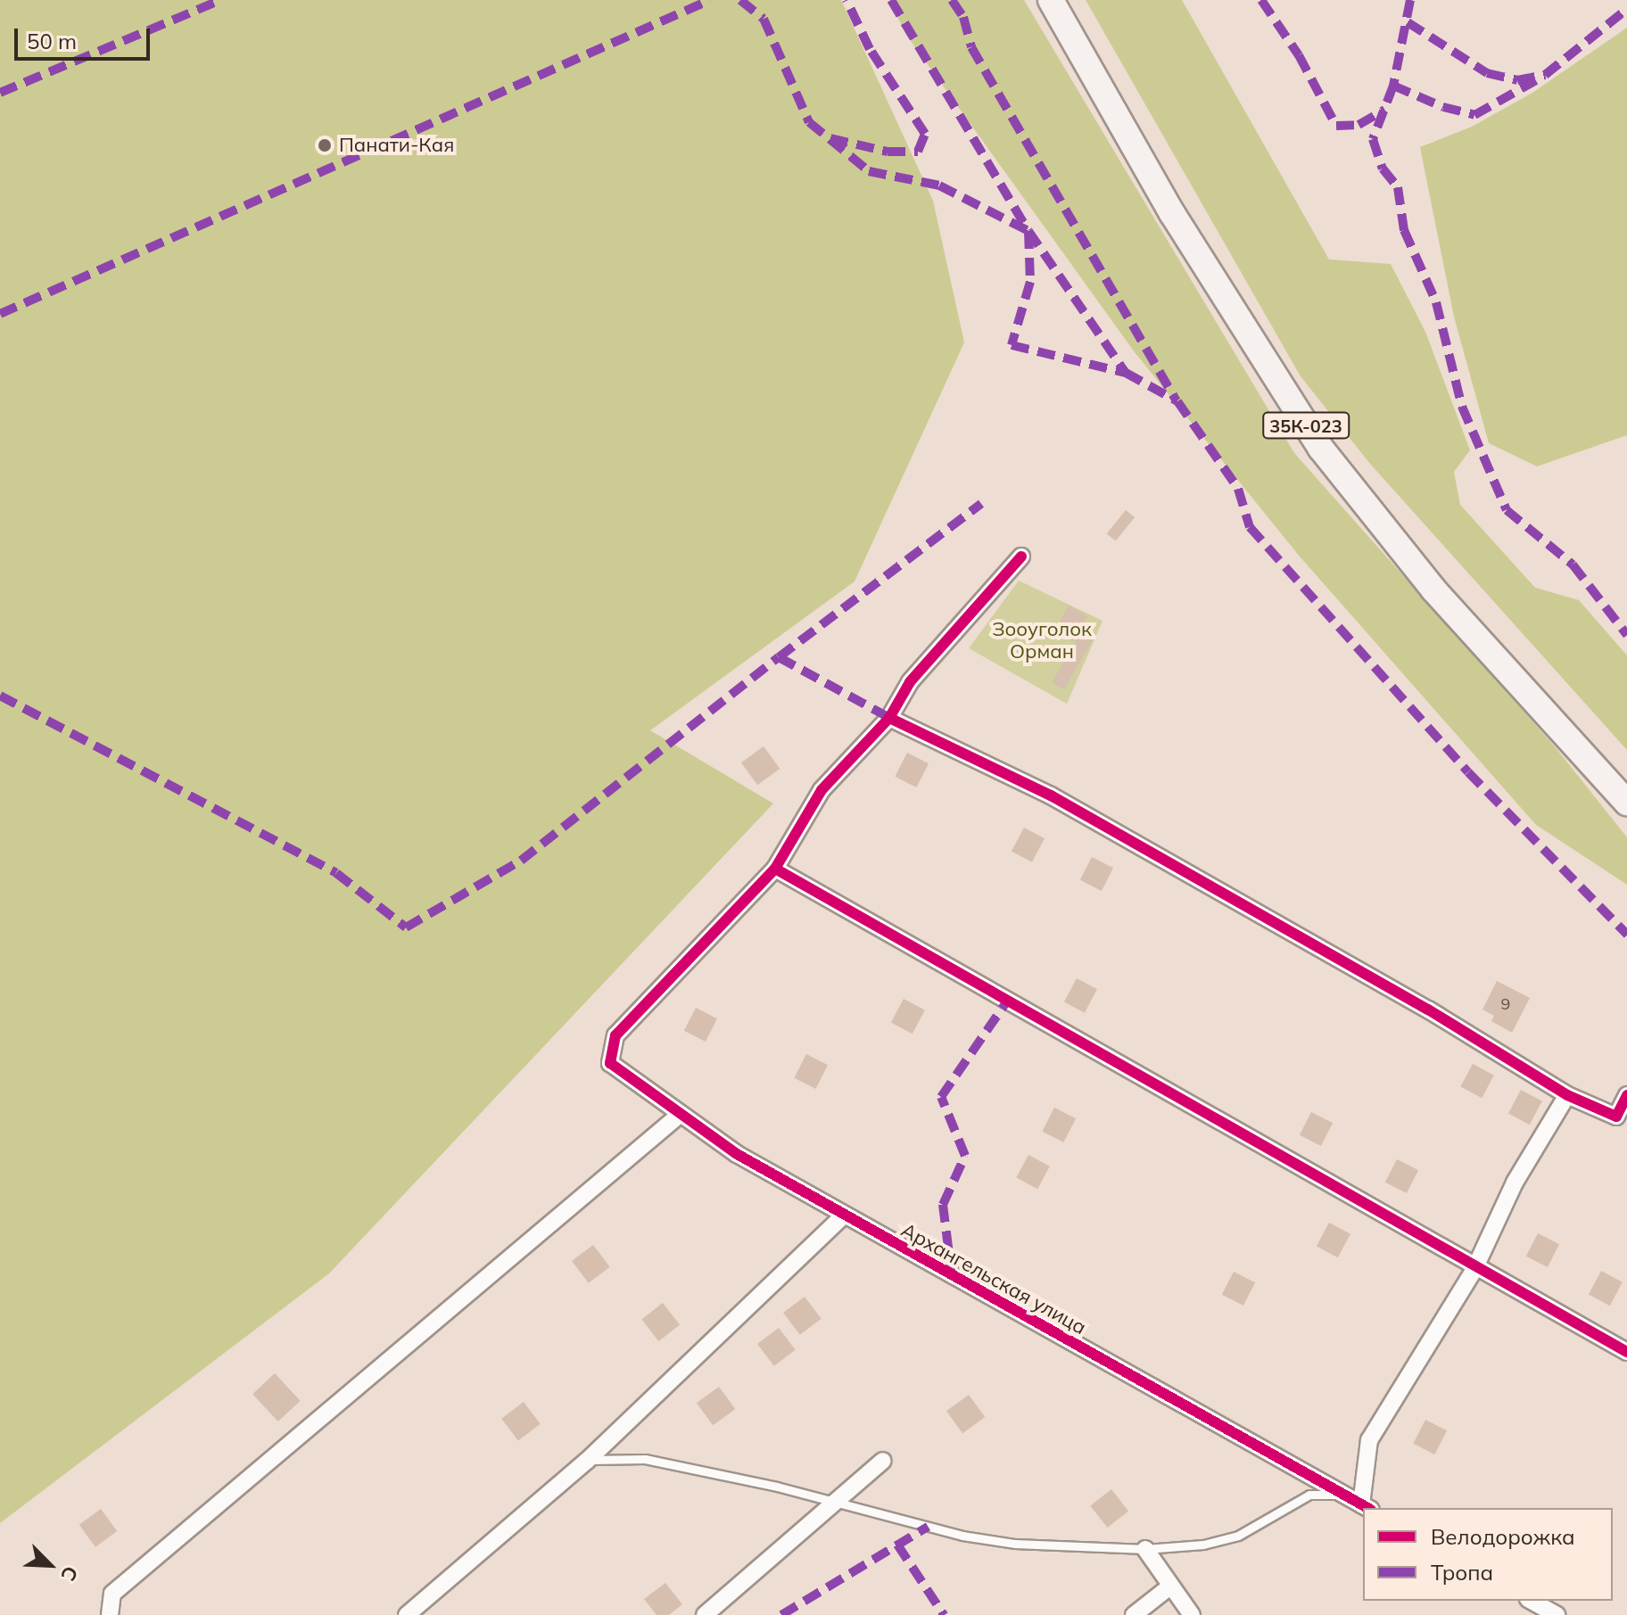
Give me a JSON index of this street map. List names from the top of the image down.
{
  "streets": {
    "main road": ["35К-023"],
    "street": ["Архангельская улица"]
  },
  "parks": ["Зооуголок Орман"],
  "places": ["Панати-Кая"],
  "house_numbers": ["9"],
  "legend": ["Велодорожка", "Тропа"],
  "scale_bar": "50 m",
  "north": "bottom right"
}
